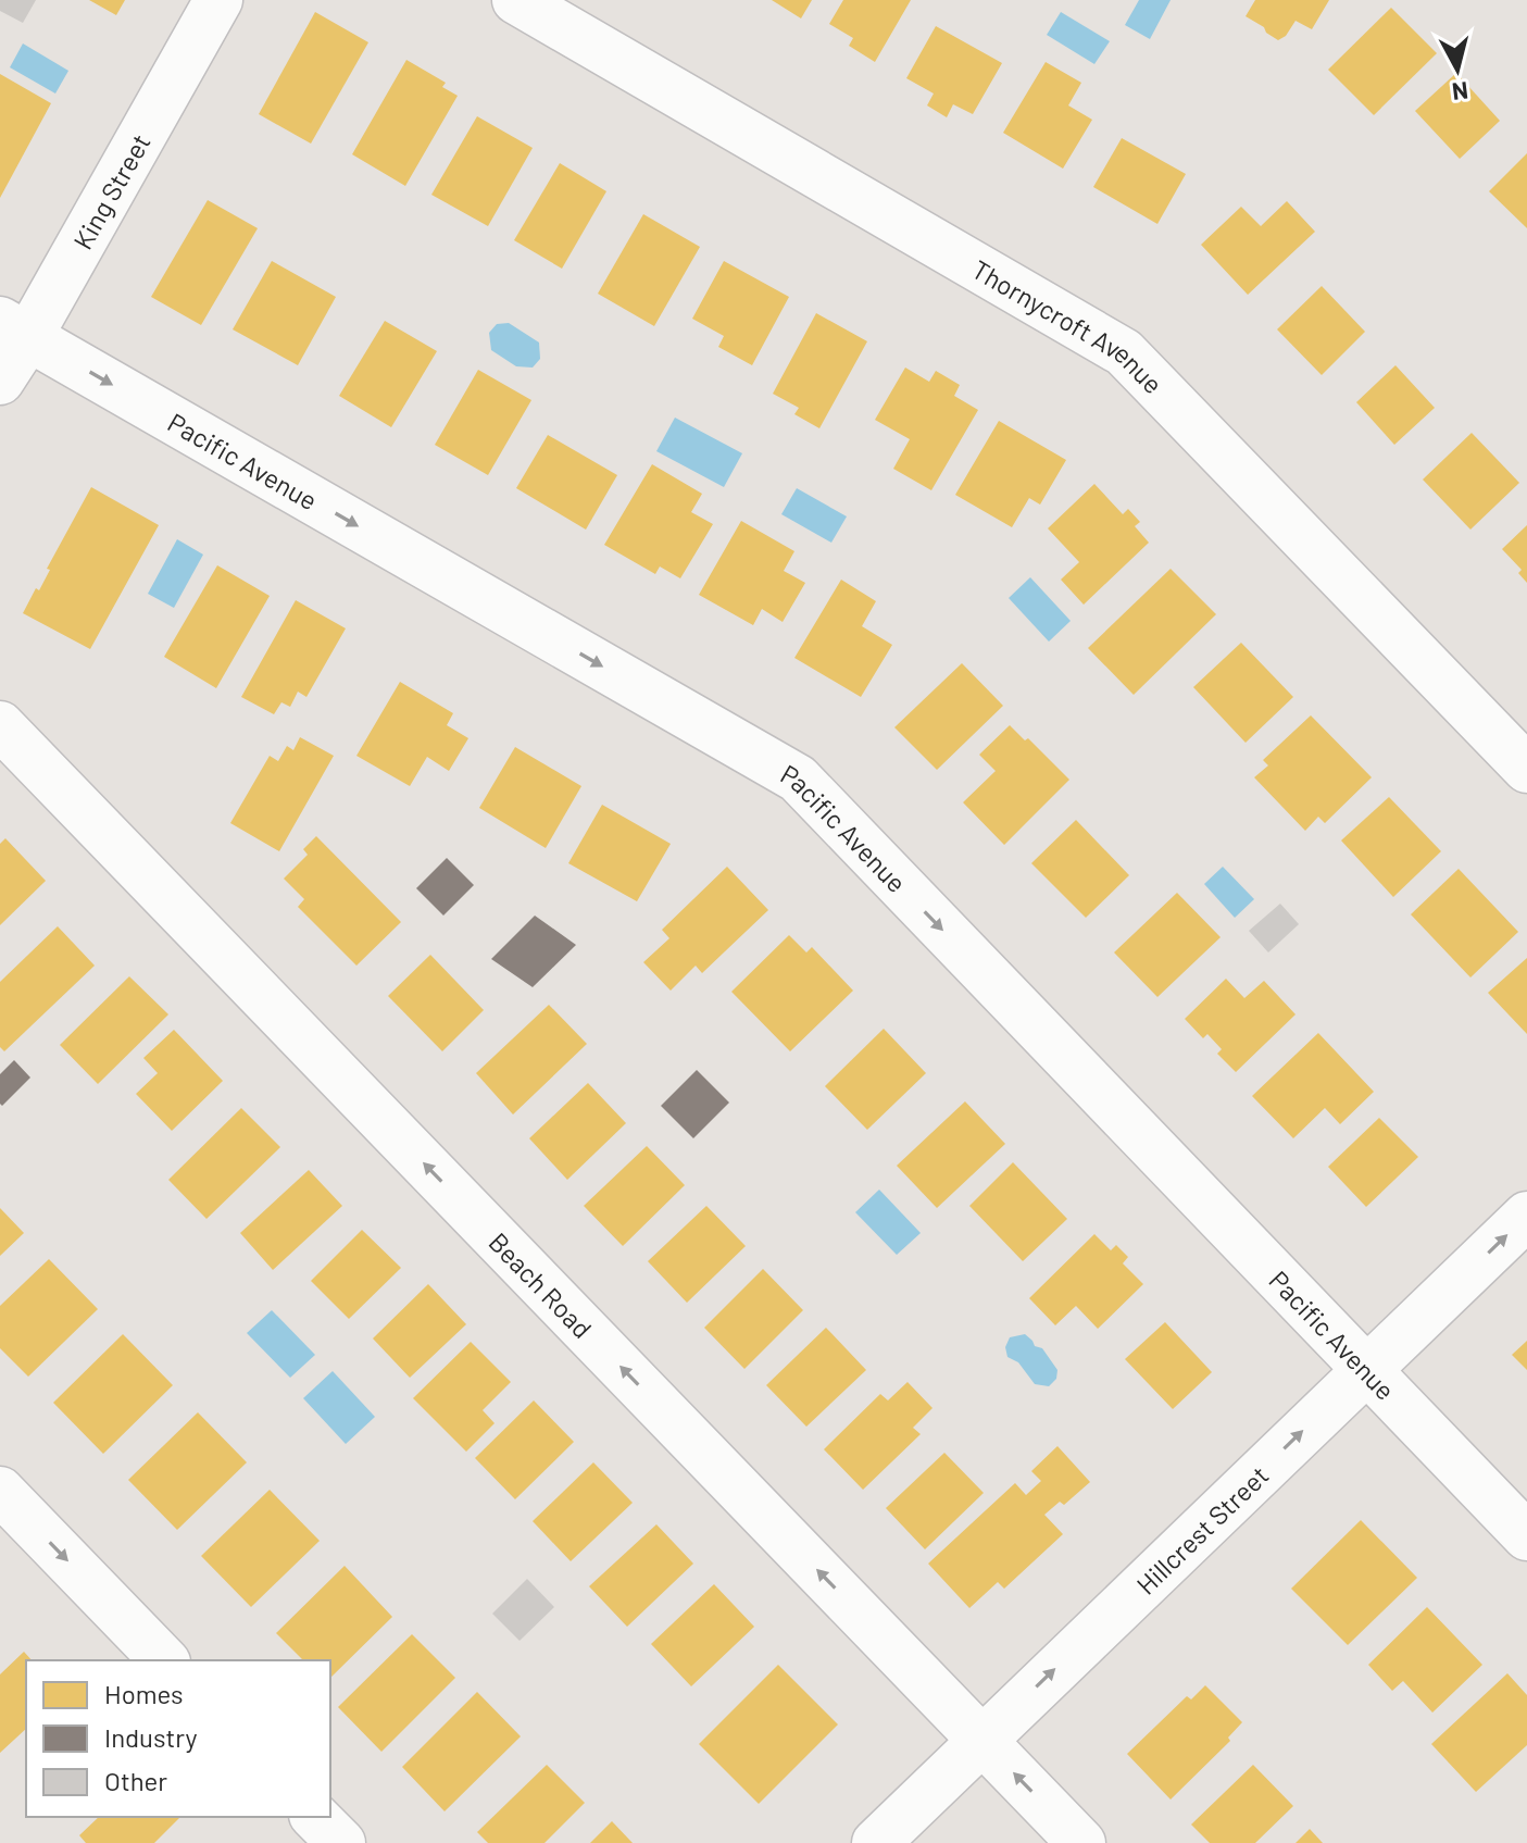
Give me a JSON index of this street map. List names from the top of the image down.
{
  "streets": {
    "street": [
      "King Street",
      "Thornycroft Avenue",
      "Pacific Avenue",
      "Beach Road",
      "Hillcrest Street"
    ]
  },
  "crossings": [
    ["King Street", "Pacific Avenue"],
    ["Pacific Avenue", "Hillcrest Street"],
    ["Beach Road", "Hillcrest Street"]
  ],
  "one_way": ["Pacific Avenue", "Beach Road", "Hillcrest Street"],
  "legend": ["Homes", "Industry", "Other"],
  "north": "bottom"
}
